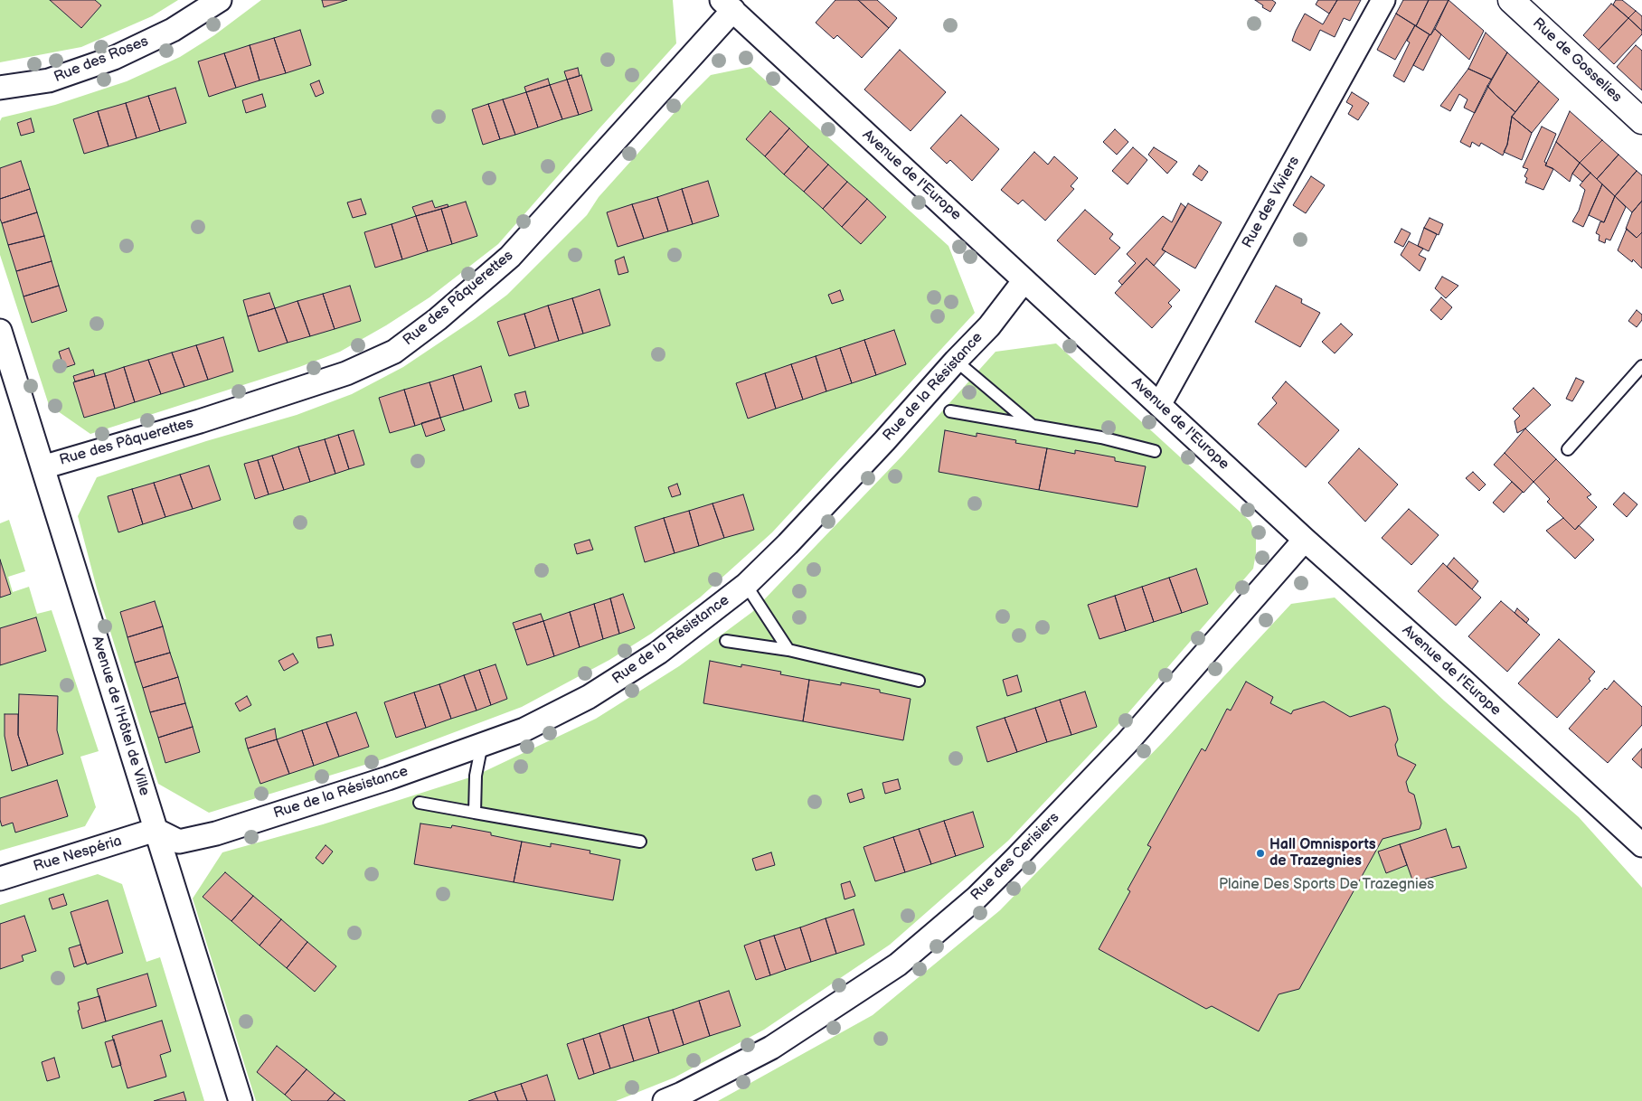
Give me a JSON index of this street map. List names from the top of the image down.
{
  "streets": {
    "main road": ["Rue de Gosselies"],
    "street": [
      "Rue des Roses",
      "Avenue de l'Europe",
      "Rue des Viviers",
      "Rue des Pâquerettes",
      "Rue de la Résistance",
      "Avenue de l'Hôtel de Ville",
      "Rue Nespéria",
      "Rue des Cerisiers"
    ]
  },
  "crossings": [
    ["Avenue de l'Europe", "Rue des Viviers"],
    ["Avenue de l'Europe", "Rue des Pâquerettes"],
    ["Avenue de l'Europe", "Rue de la Résistance"],
    ["Avenue de l'Europe", "Rue des Cerisiers"],
    ["Rue des Pâquerettes", "Avenue de l'Hôtel de Ville"],
    ["Rue de la Résistance", "Avenue de l'Hôtel de Ville"],
    ["Rue de la Résistance", "Rue Nespéria"],
    ["Avenue de l'Hôtel de Ville", "Rue Nespéria"]
  ],
  "parks": ["Plaine Des Sports De Trazegnies"],
  "places": ["Hall Omnisports de Trazegnies"]
}
